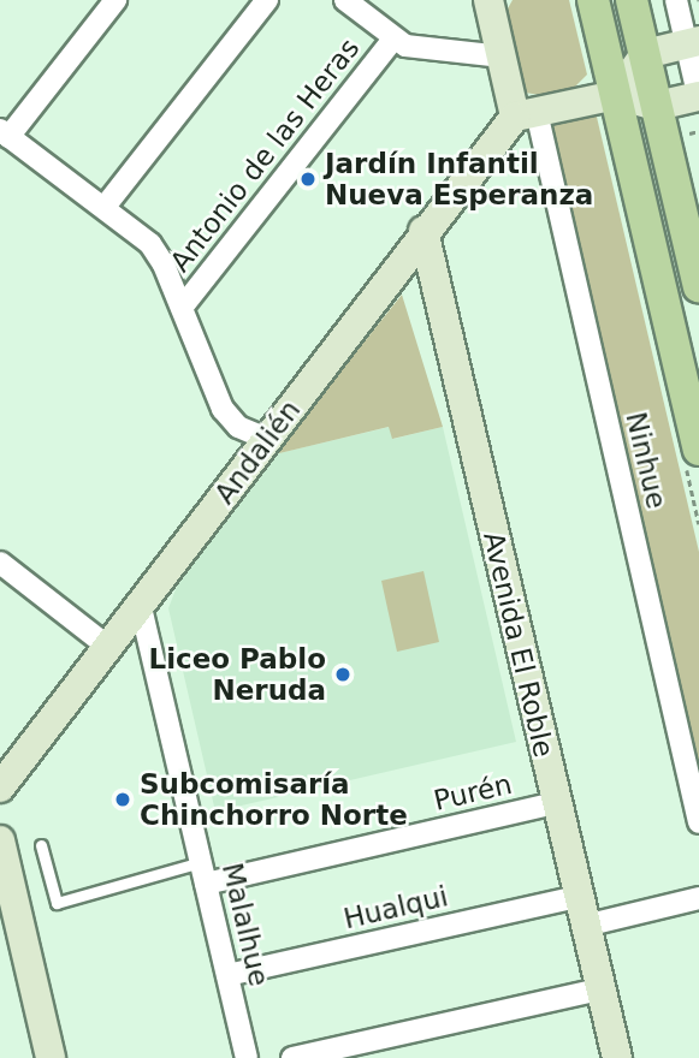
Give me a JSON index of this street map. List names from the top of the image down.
{
  "streets": {
    "street": [
      "Antonio de las Heras",
      "Andalién",
      "Ninhue",
      "Avenida El Roble",
      "Purén",
      "Hualqui",
      "Malalhue"
    ]
  },
  "crossings": [
    ["Andalién", "Ninhue"],
    ["Andalién", "Avenida El Roble"],
    ["Andalién", "Malalhue"],
    ["Avenida El Roble", "Purén"],
    ["Avenida El Roble", "Hualqui"],
    ["Purén", "Malalhue"],
    ["Hualqui", "Malalhue"]
  ],
  "places": ["Jardín Infantil Nueva Esperanza", "Liceo Pablo Neruda", "Subcomisaría Chinchorro Norte"]
}
